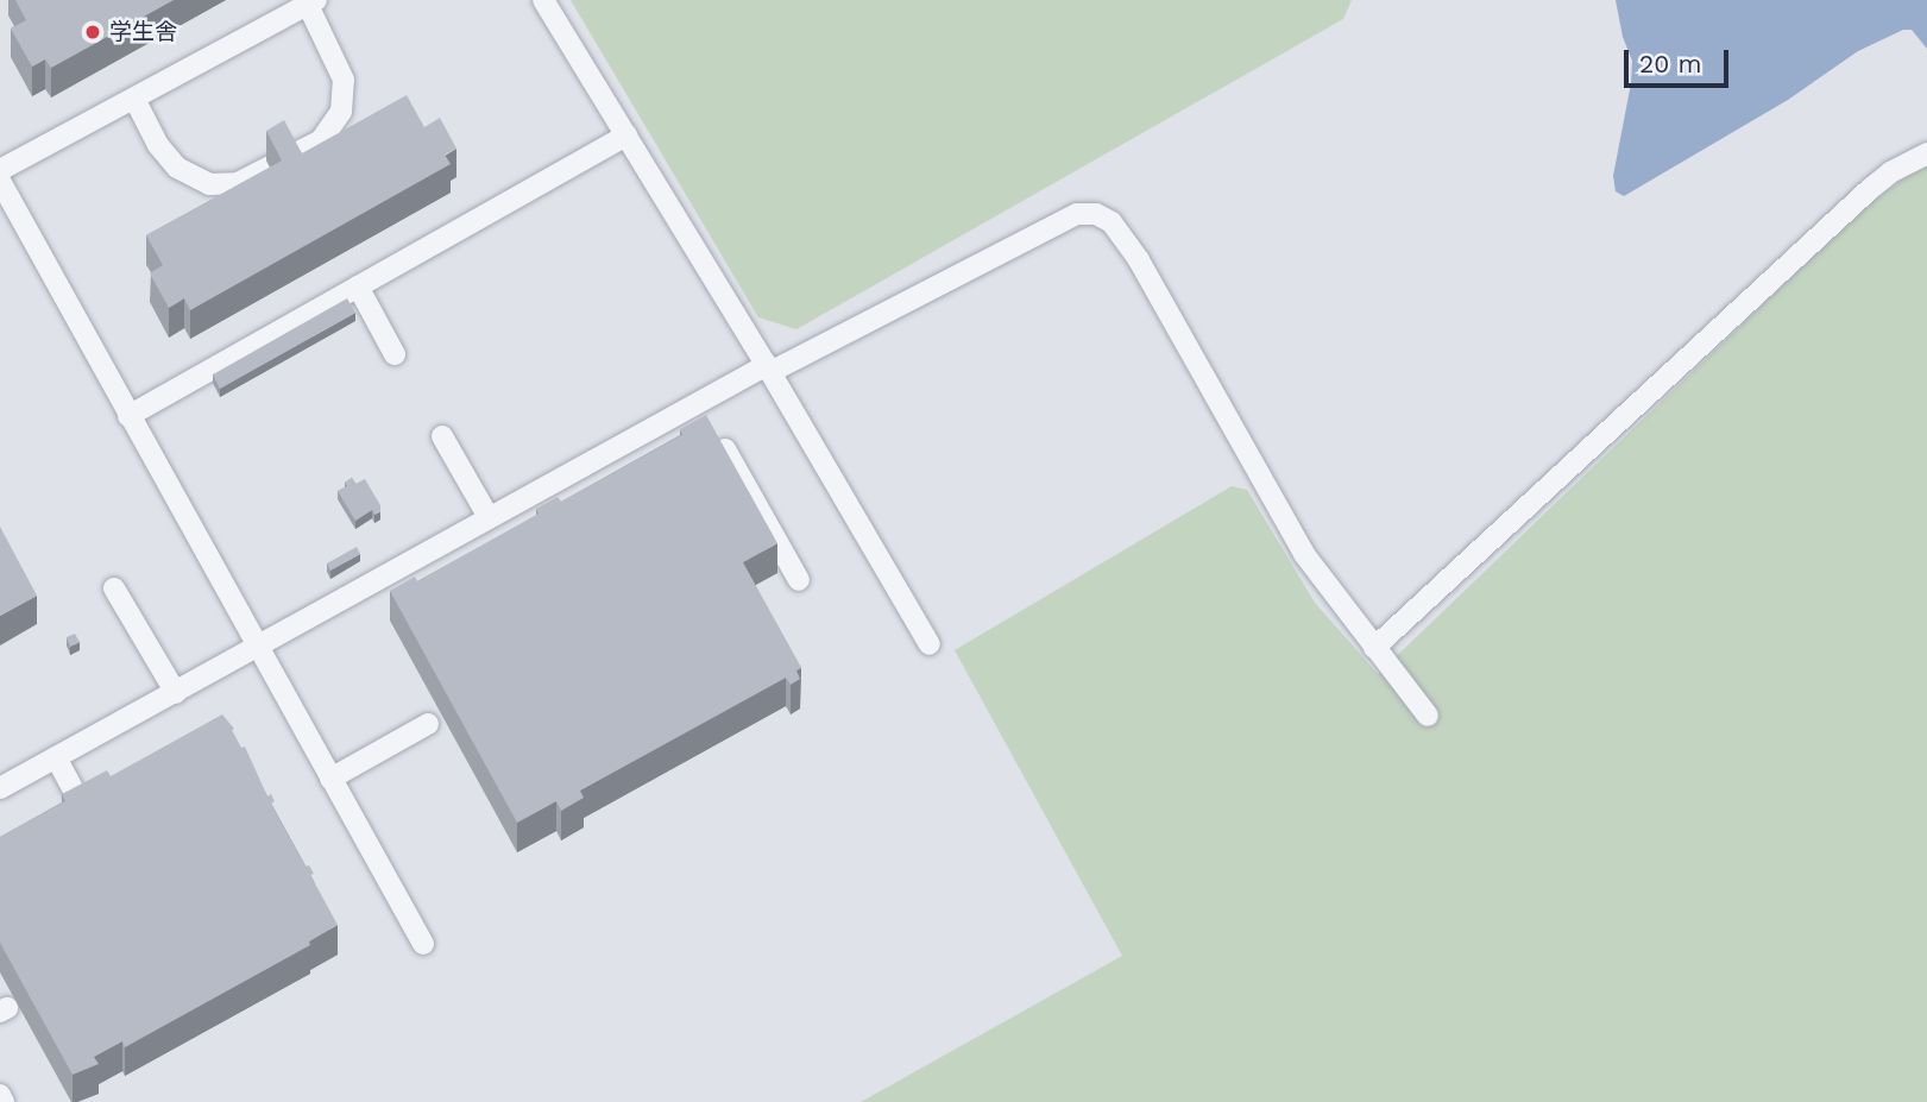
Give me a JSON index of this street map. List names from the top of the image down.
{
  "places": ["学生舎"],
  "scale_bar": "20 m"
}
